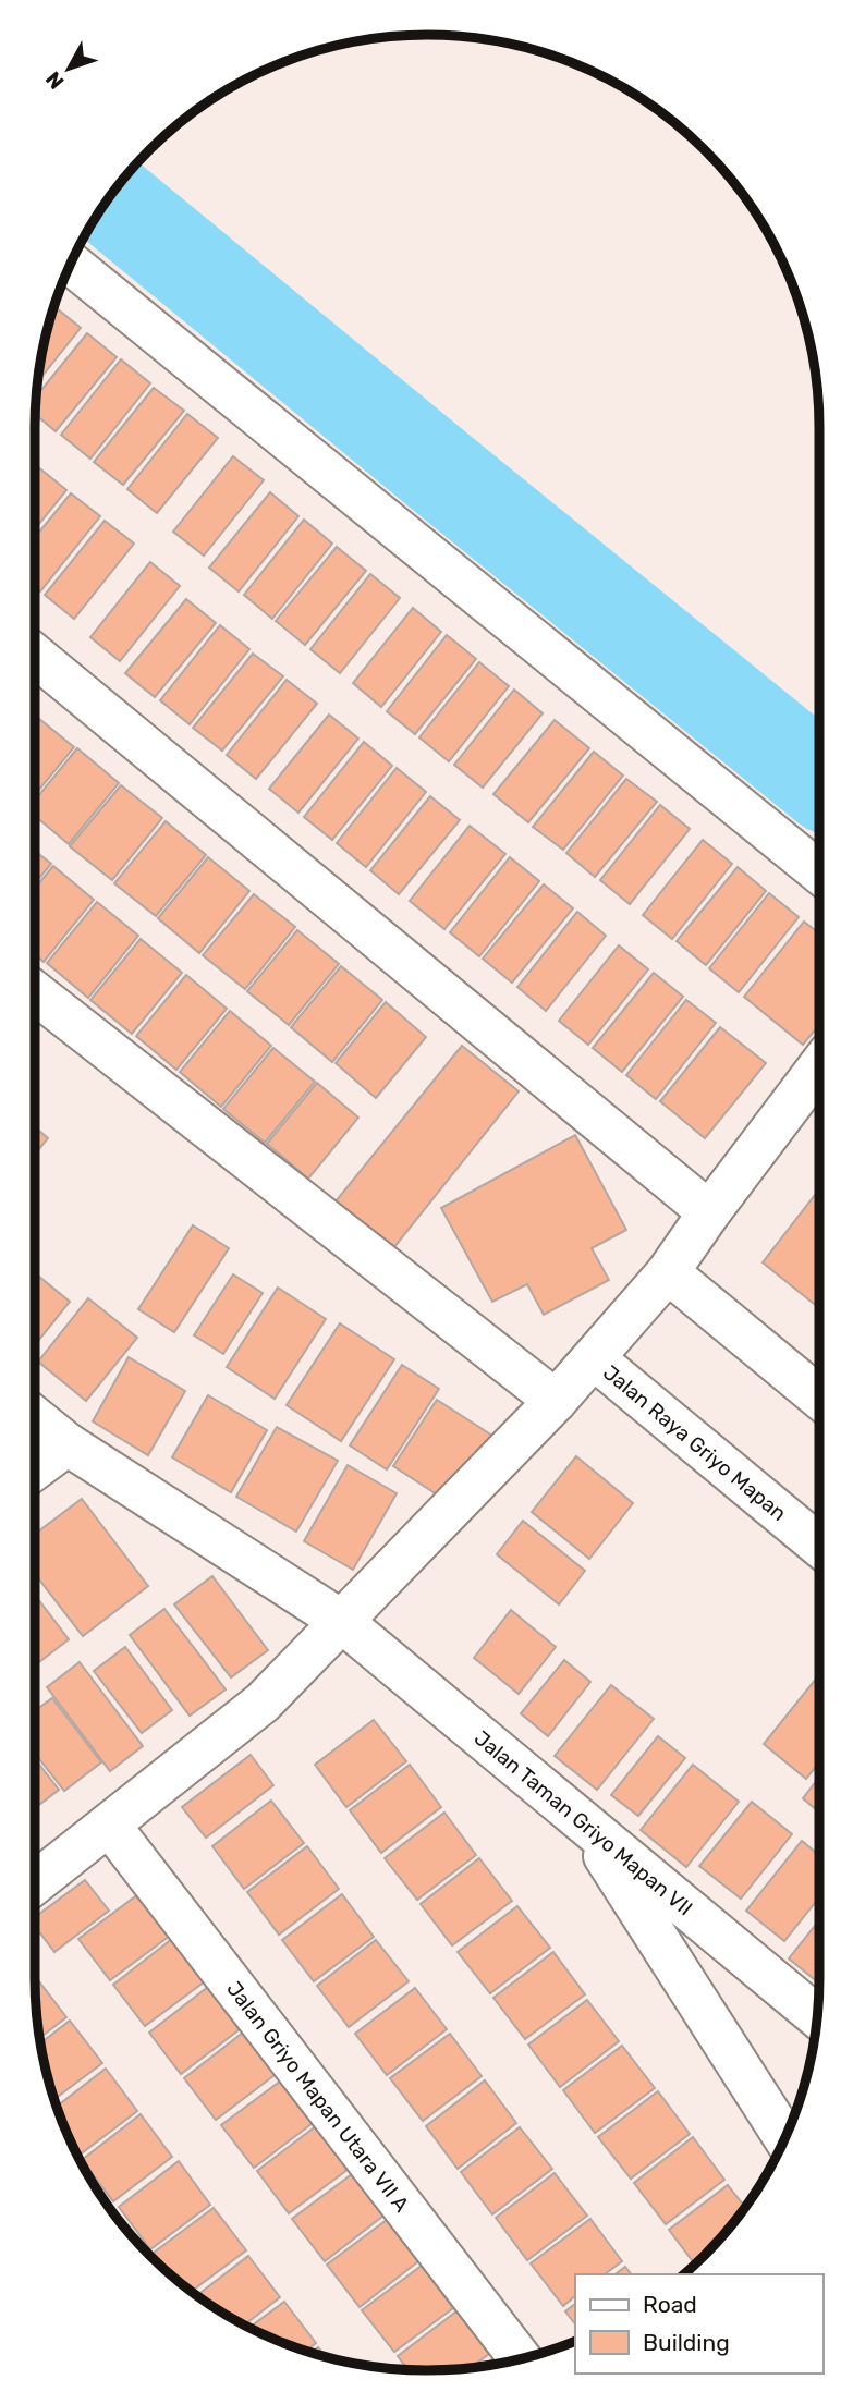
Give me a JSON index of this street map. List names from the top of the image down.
{
  "streets": {
    "street": ["Jalan Raya Griyo Mapan", "Jalan Taman Griyo Mapan VII", "Jalan Griyo Mapan Utara VII A"]
  },
  "legend": ["Road", "Building"],
  "north": "bottom left"
}
